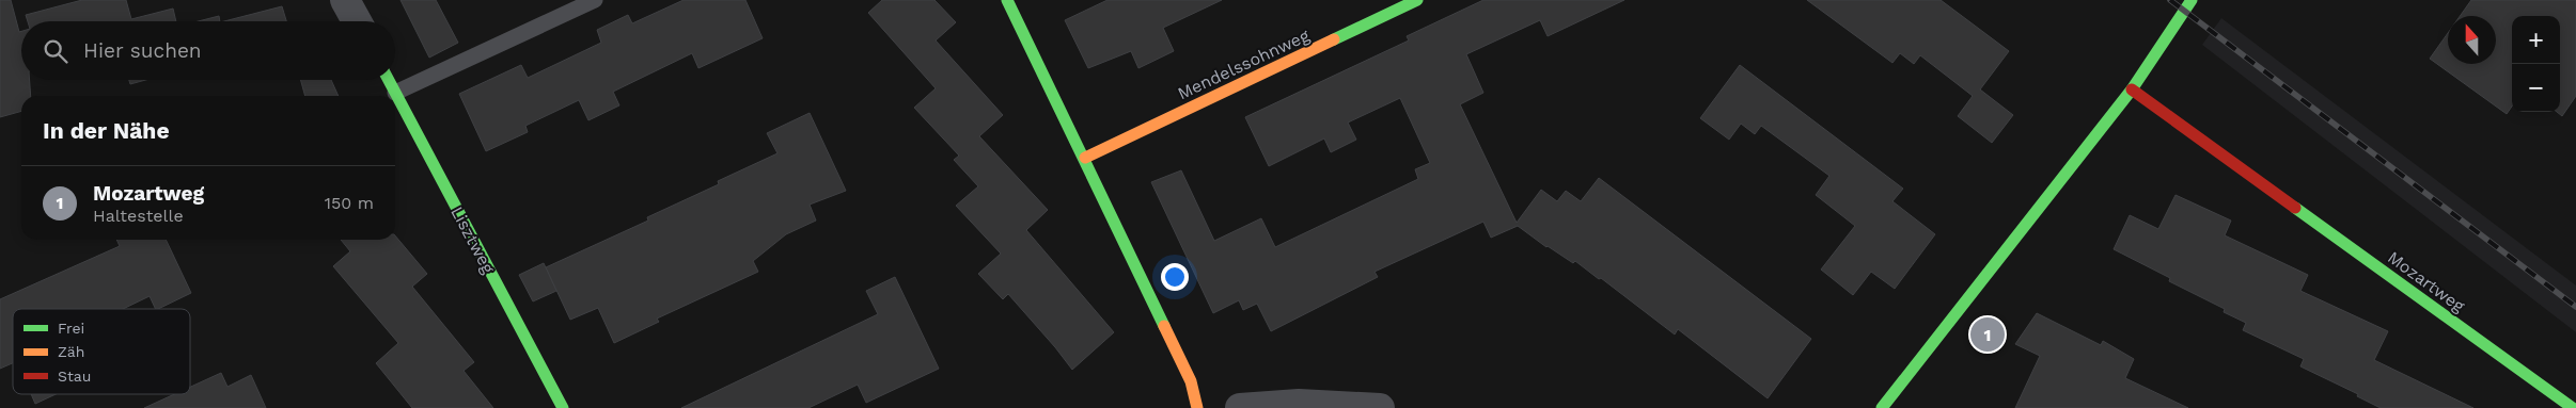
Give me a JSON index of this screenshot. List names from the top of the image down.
{
  "streets": {
    "street": ["Mendelssohnweg", "Lisztweg", "Mozartweg"]
  },
  "legend": ["Frei", "Zäh", "Stau"],
  "north": "top",
  "page": {
    "map_buttons": ["+", "−"],
    "search": "Hier suchen",
    "heading": "In der Nähe",
    "list": [
      {
        "mark": "1",
        "name": "Mozartweg",
        "note": "Haltestelle",
        "value": "150 m"
      }
    ],
    "pins": "1"
  }
}
